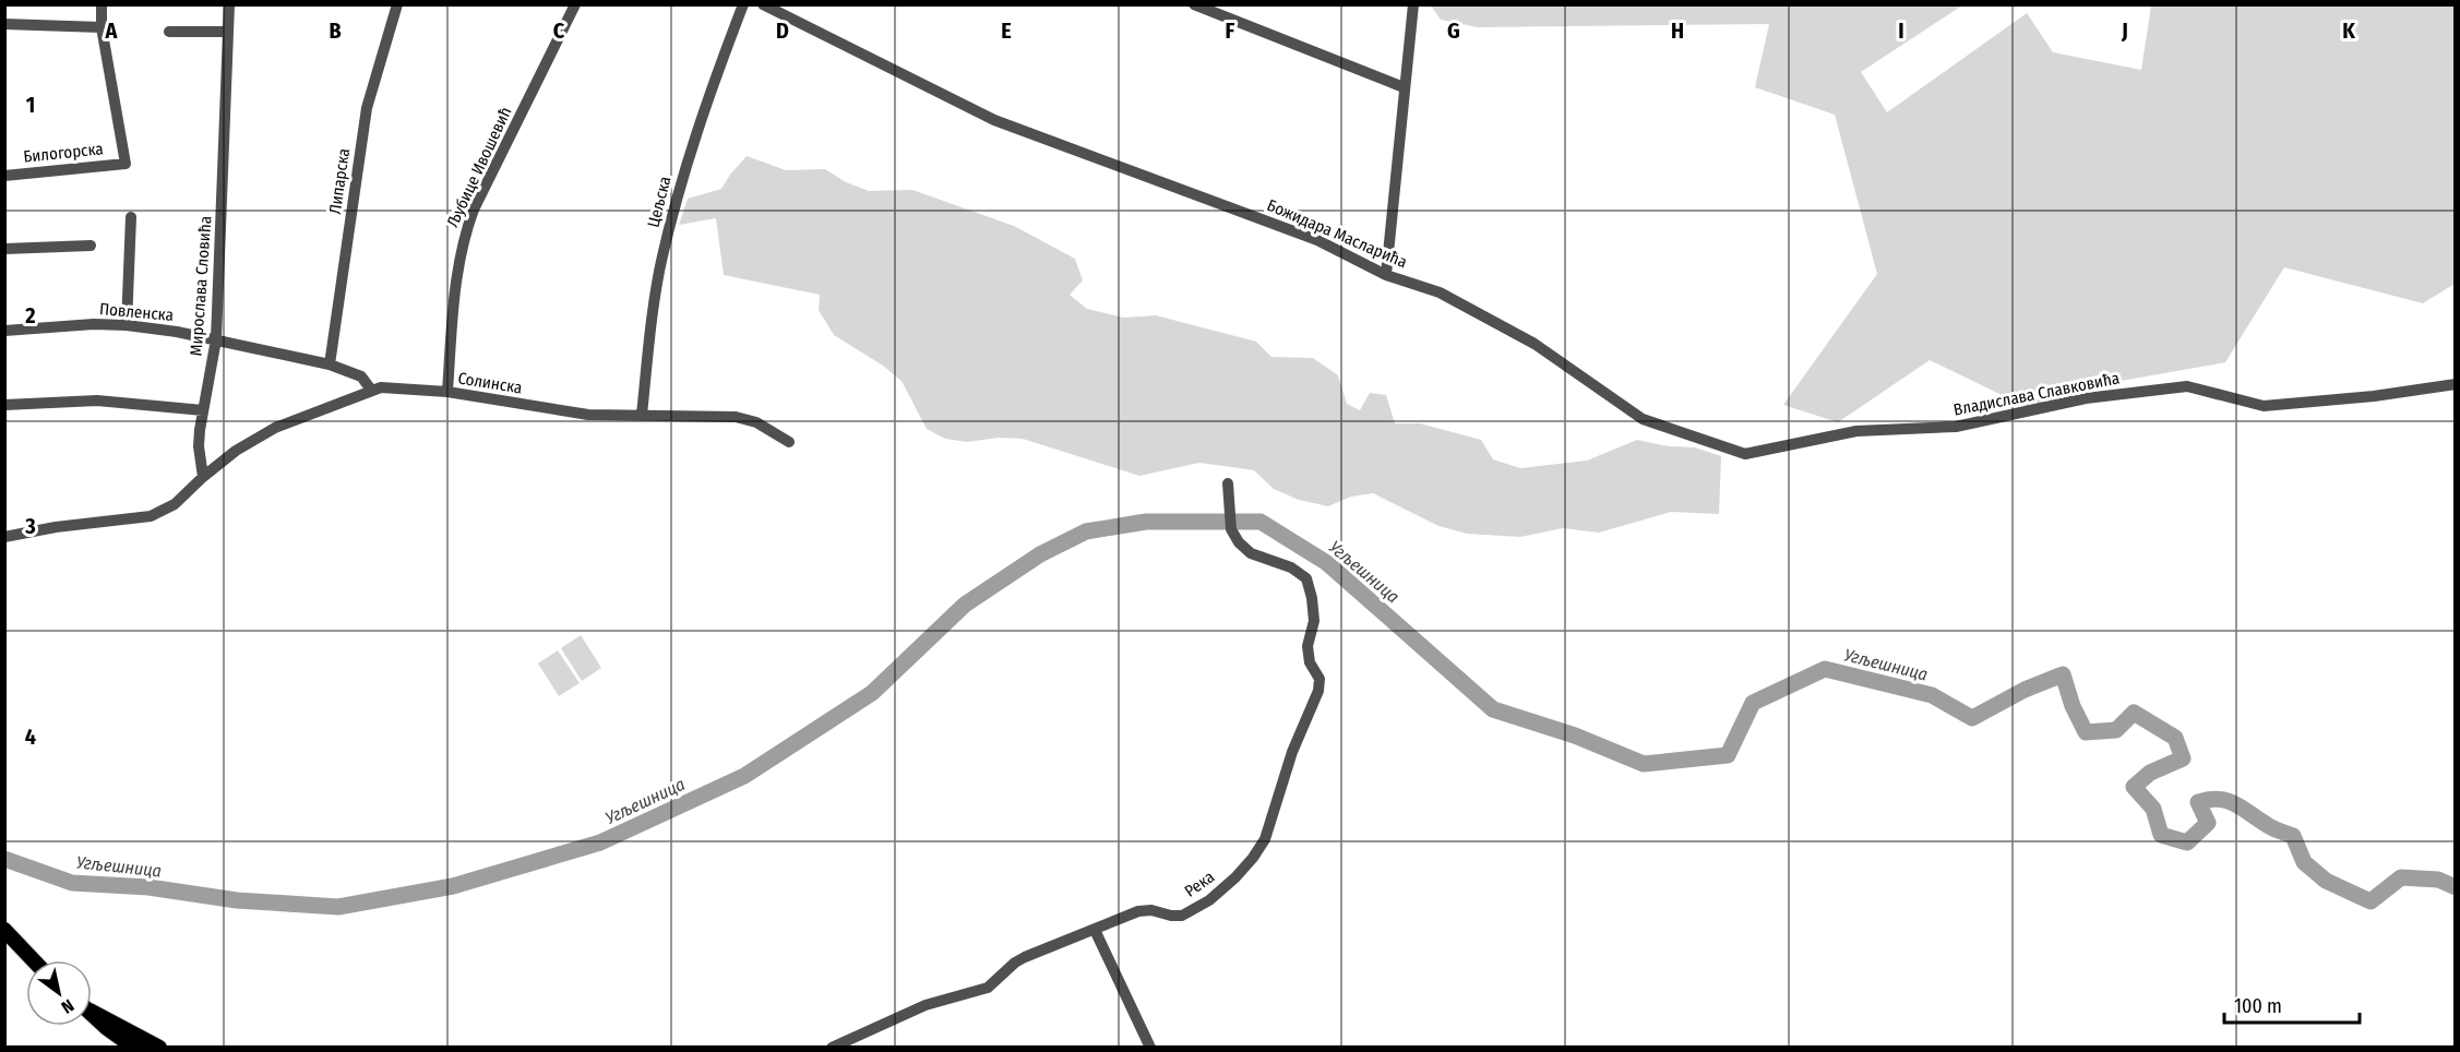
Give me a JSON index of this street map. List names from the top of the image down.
{
  "streets": {
    "street": [
      "Билогорска",
      "Љубице Ивошевић",
      "Липарска",
      "Цељска",
      "Божидара Масларића",
      "Мирослава Словића",
      "Повленска",
      "Солинска",
      "Владислава Славковића",
      "Река"
    ]
  },
  "crossings": [
    ["Љубице Ивошевић", "Солинска"],
    ["Липарска", "Повленска"],
    ["Цељска", "Солинска"],
    ["Божидара Масларића", "Владислава Славковића"],
    ["Мирослава Словића", "Повленска"],
    ["Повленска", "Солинска"]
  ],
  "water": ["Угљешница"],
  "scale_bar": "100 m",
  "north": "bottom right",
  "grid": {
    "columns": [
      "A",
      "B",
      "C",
      "D",
      "E",
      "F",
      "G",
      "H",
      "I",
      "J",
      "K"
    ],
    "rows": [
      "1",
      "2",
      "3",
      "4"
    ]
  }
}
